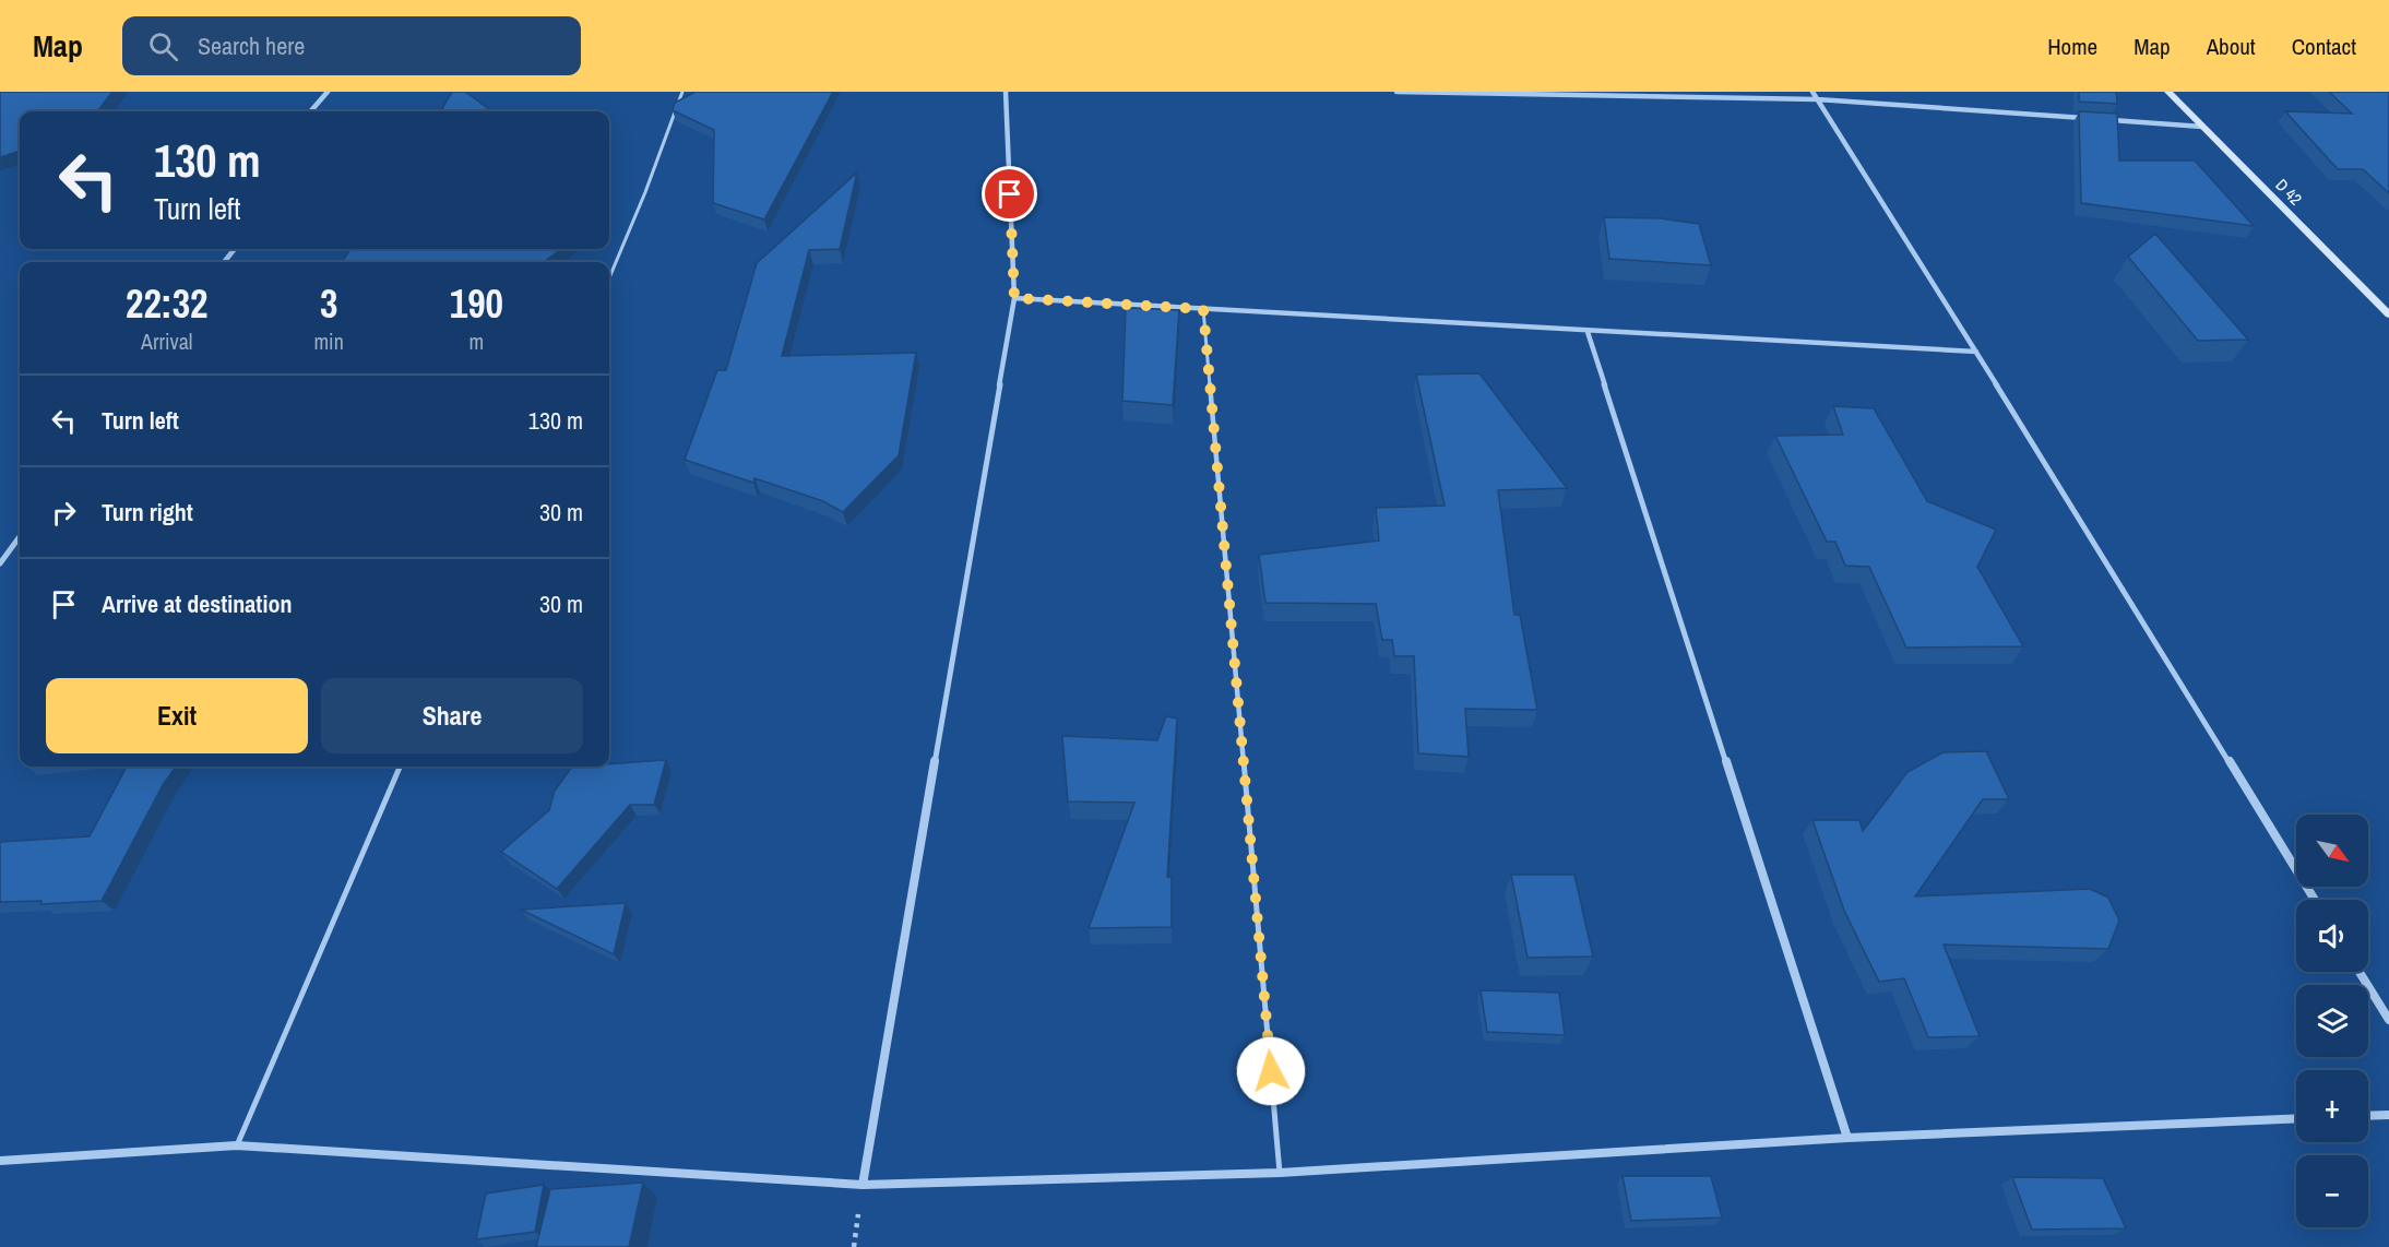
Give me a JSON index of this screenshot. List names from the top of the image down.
{
  "streets": {
    "street": ["D 42"]
  },
  "north": "bottom right",
  "page": {
    "header": "Map",
    "search": "Search here",
    "nav": [
      "Home",
      "Map",
      "About",
      "Contact"
    ],
    "turn": ["130 m", "Turn left"],
    "eta": [
      "22:32",
      "Arrival",
      "3",
      "min",
      "190",
      "m"
    ],
    "list": [
      {
        "name": "Turn left",
        "value": "130 m"
      },
      {
        "name": "Turn right",
        "value": "30 m"
      },
      {
        "name": "Arrive at destination",
        "value": "30 m"
      }
    ],
    "buttons": ["Exit", "Share"],
    "map_buttons": ["+", "−"]
  }
}
